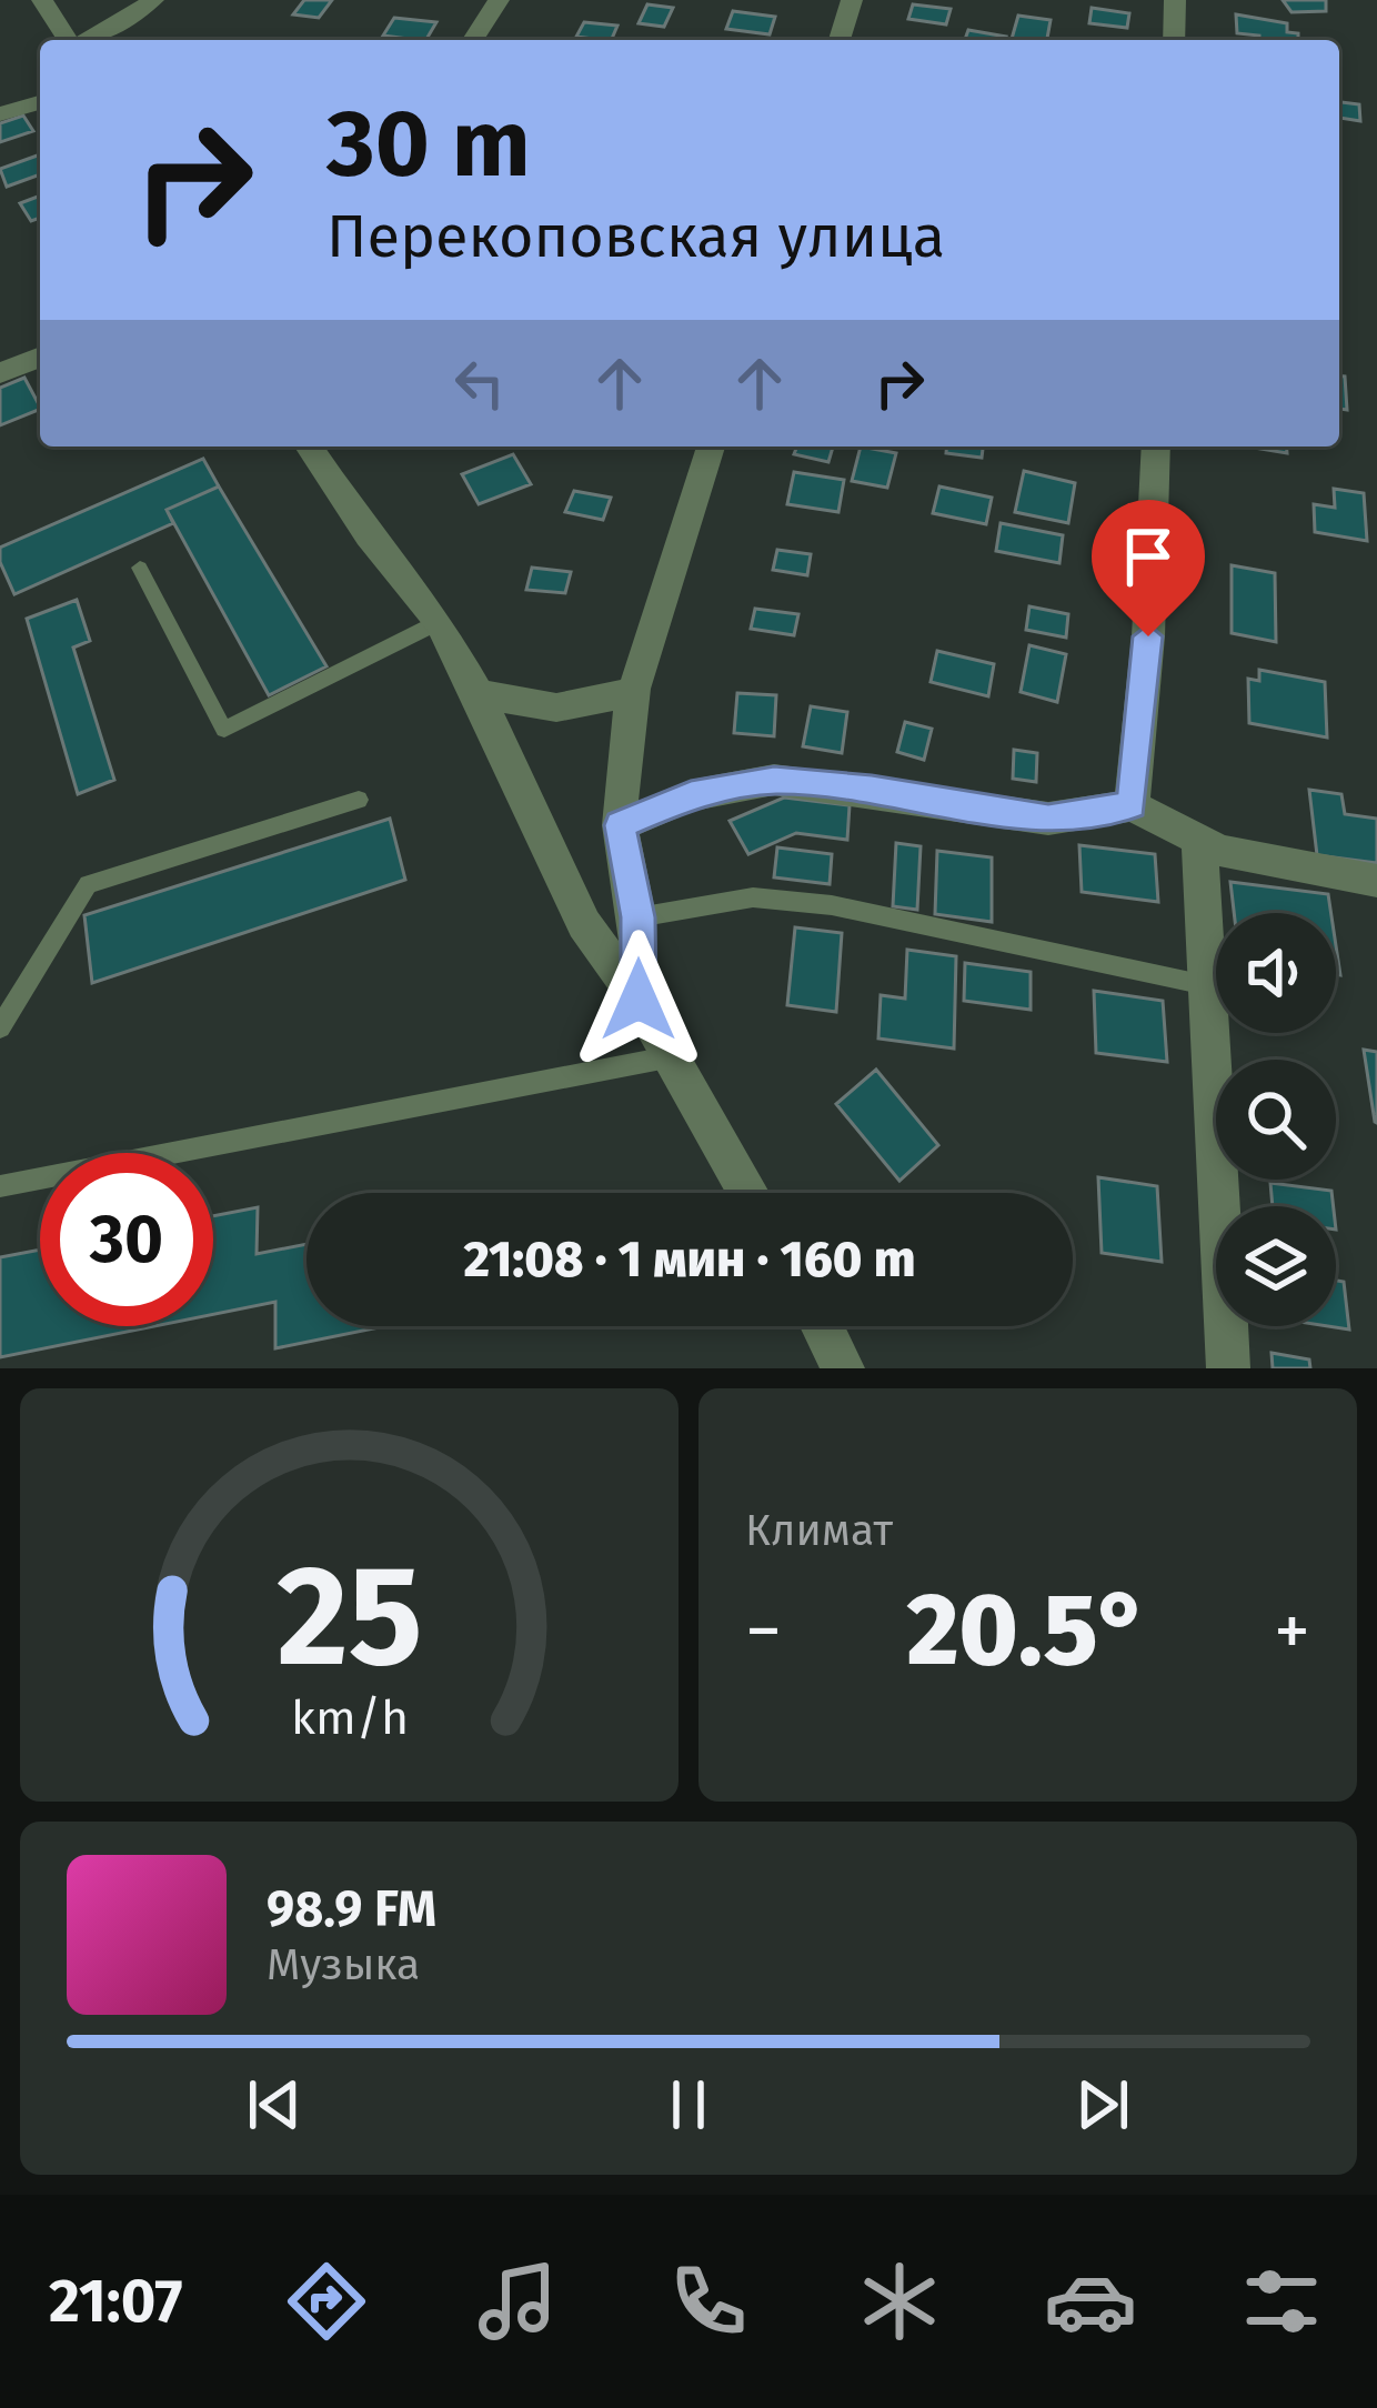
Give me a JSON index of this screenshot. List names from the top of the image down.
{
  "page": {
    "turn": ["30 m", "Перекоповская улица"],
    "limit": "30",
    "trip": "21:08 · 1 мин · 160 m",
    "tile": "Климат",
    "heat": ["−", "20.5°", "+"],
    "song": ["98.9 FM", "Музыка"],
    "tabs": "21:07",
    "gauge": ["25", "km/h"]
  }
}
